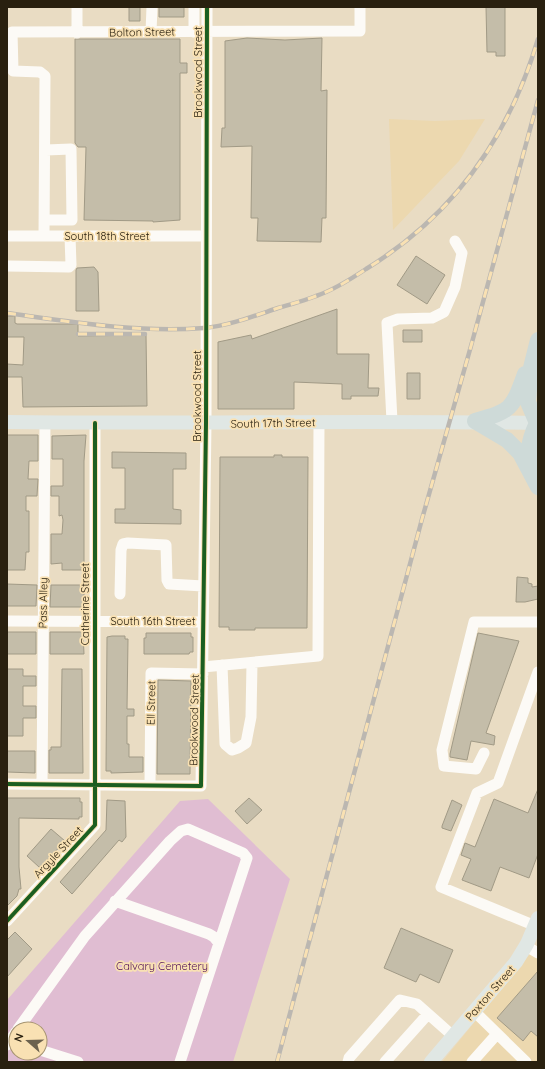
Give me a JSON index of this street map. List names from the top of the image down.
{
  "streets": {
    "main road": ["South 17th Street", "Paxton Street"],
    "street": [
      "Bolton Street",
      "Brookwood Street",
      "South 18th Street",
      "Pass Alley",
      "Catherine Street",
      "South 16th Street",
      "Ell Street",
      "Argyle Street"
    ]
  },
  "crossings": [
    ["Bolton Street", "Brookwood Street"],
    ["Brookwood Street", "South 18th Street"],
    ["Brookwood Street", "South 17th Street"],
    ["Brookwood Street", "South 16th Street"],
    ["Brookwood Street", "Ell Street"],
    ["South 17th Street", "Pass Alley"],
    ["South 17th Street", "Catherine Street"],
    ["Pass Alley", "South 16th Street"],
    ["Catherine Street", "South 16th Street"],
    ["Catherine Street", "Argyle Street"]
  ],
  "parks": ["Calvary Cemetery"],
  "north": "left"
}
